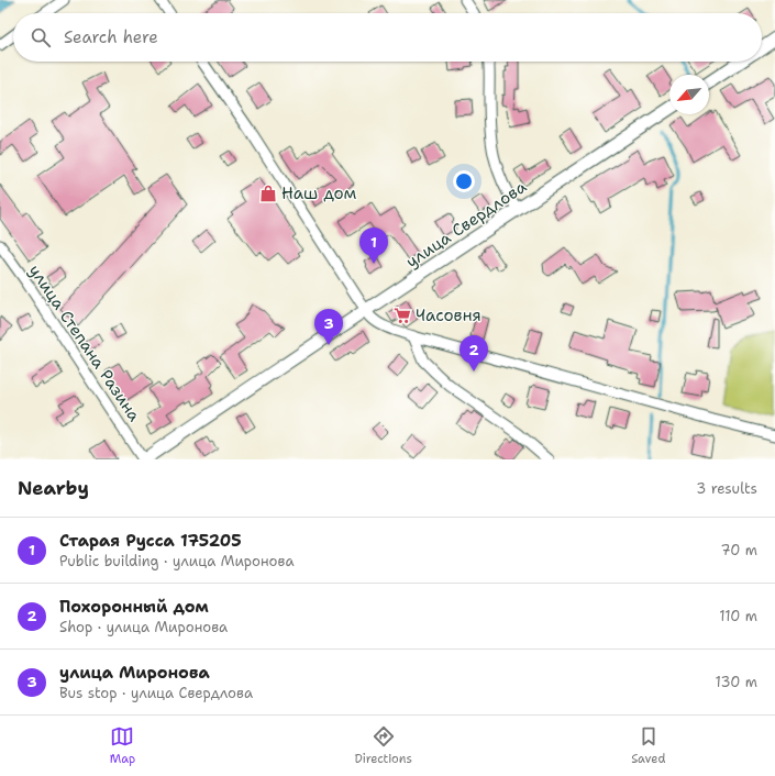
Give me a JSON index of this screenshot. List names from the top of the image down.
{
  "streets": {
    "street": ["улица Свердлова", "улица Степана Разина"]
  },
  "crossings": [
    ["улица Свердлова", "улица Степана Разина"]
  ],
  "places": {
    "shop": ["Наш дом"],
    "supermarket": ["Часовня"]
  },
  "north": "bottom left",
  "page": {
    "search": "Search here",
    "pins": ["1", "3", "2"],
    "heading": ["Nearby", "3 results"],
    "list": [
      {
        "mark": "1",
        "name": "Старая Русса 175205",
        "note": "Public building · улица Миронова",
        "value": "70 m"
      },
      {
        "mark": "2",
        "name": "Похоронный дом",
        "note": "Shop · улица Миронова",
        "value": "110 m"
      },
      {
        "mark": "3",
        "name": "улица Миронова",
        "note": "Bus stop · улица Свердлова",
        "value": "130 m"
      }
    ],
    "nav": ["Map", "Directions", "Saved"]
  }
}
